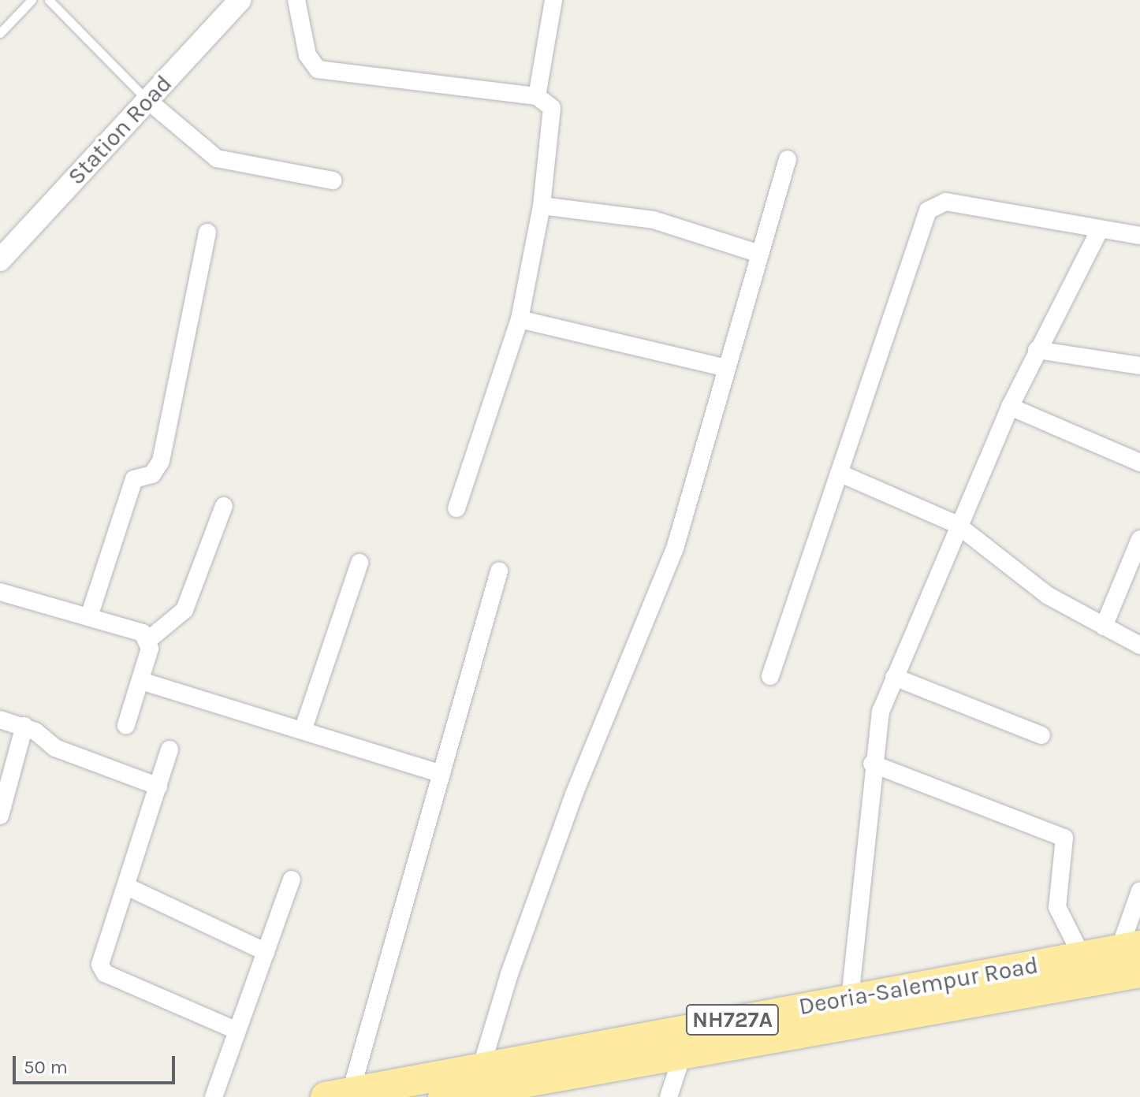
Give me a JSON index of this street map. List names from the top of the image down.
{
  "streets": {
    "highway": ["Deoria-Salempur Road", "NH727A"],
    "street": ["Station Road"]
  },
  "scale_bar": "50 m"
}
